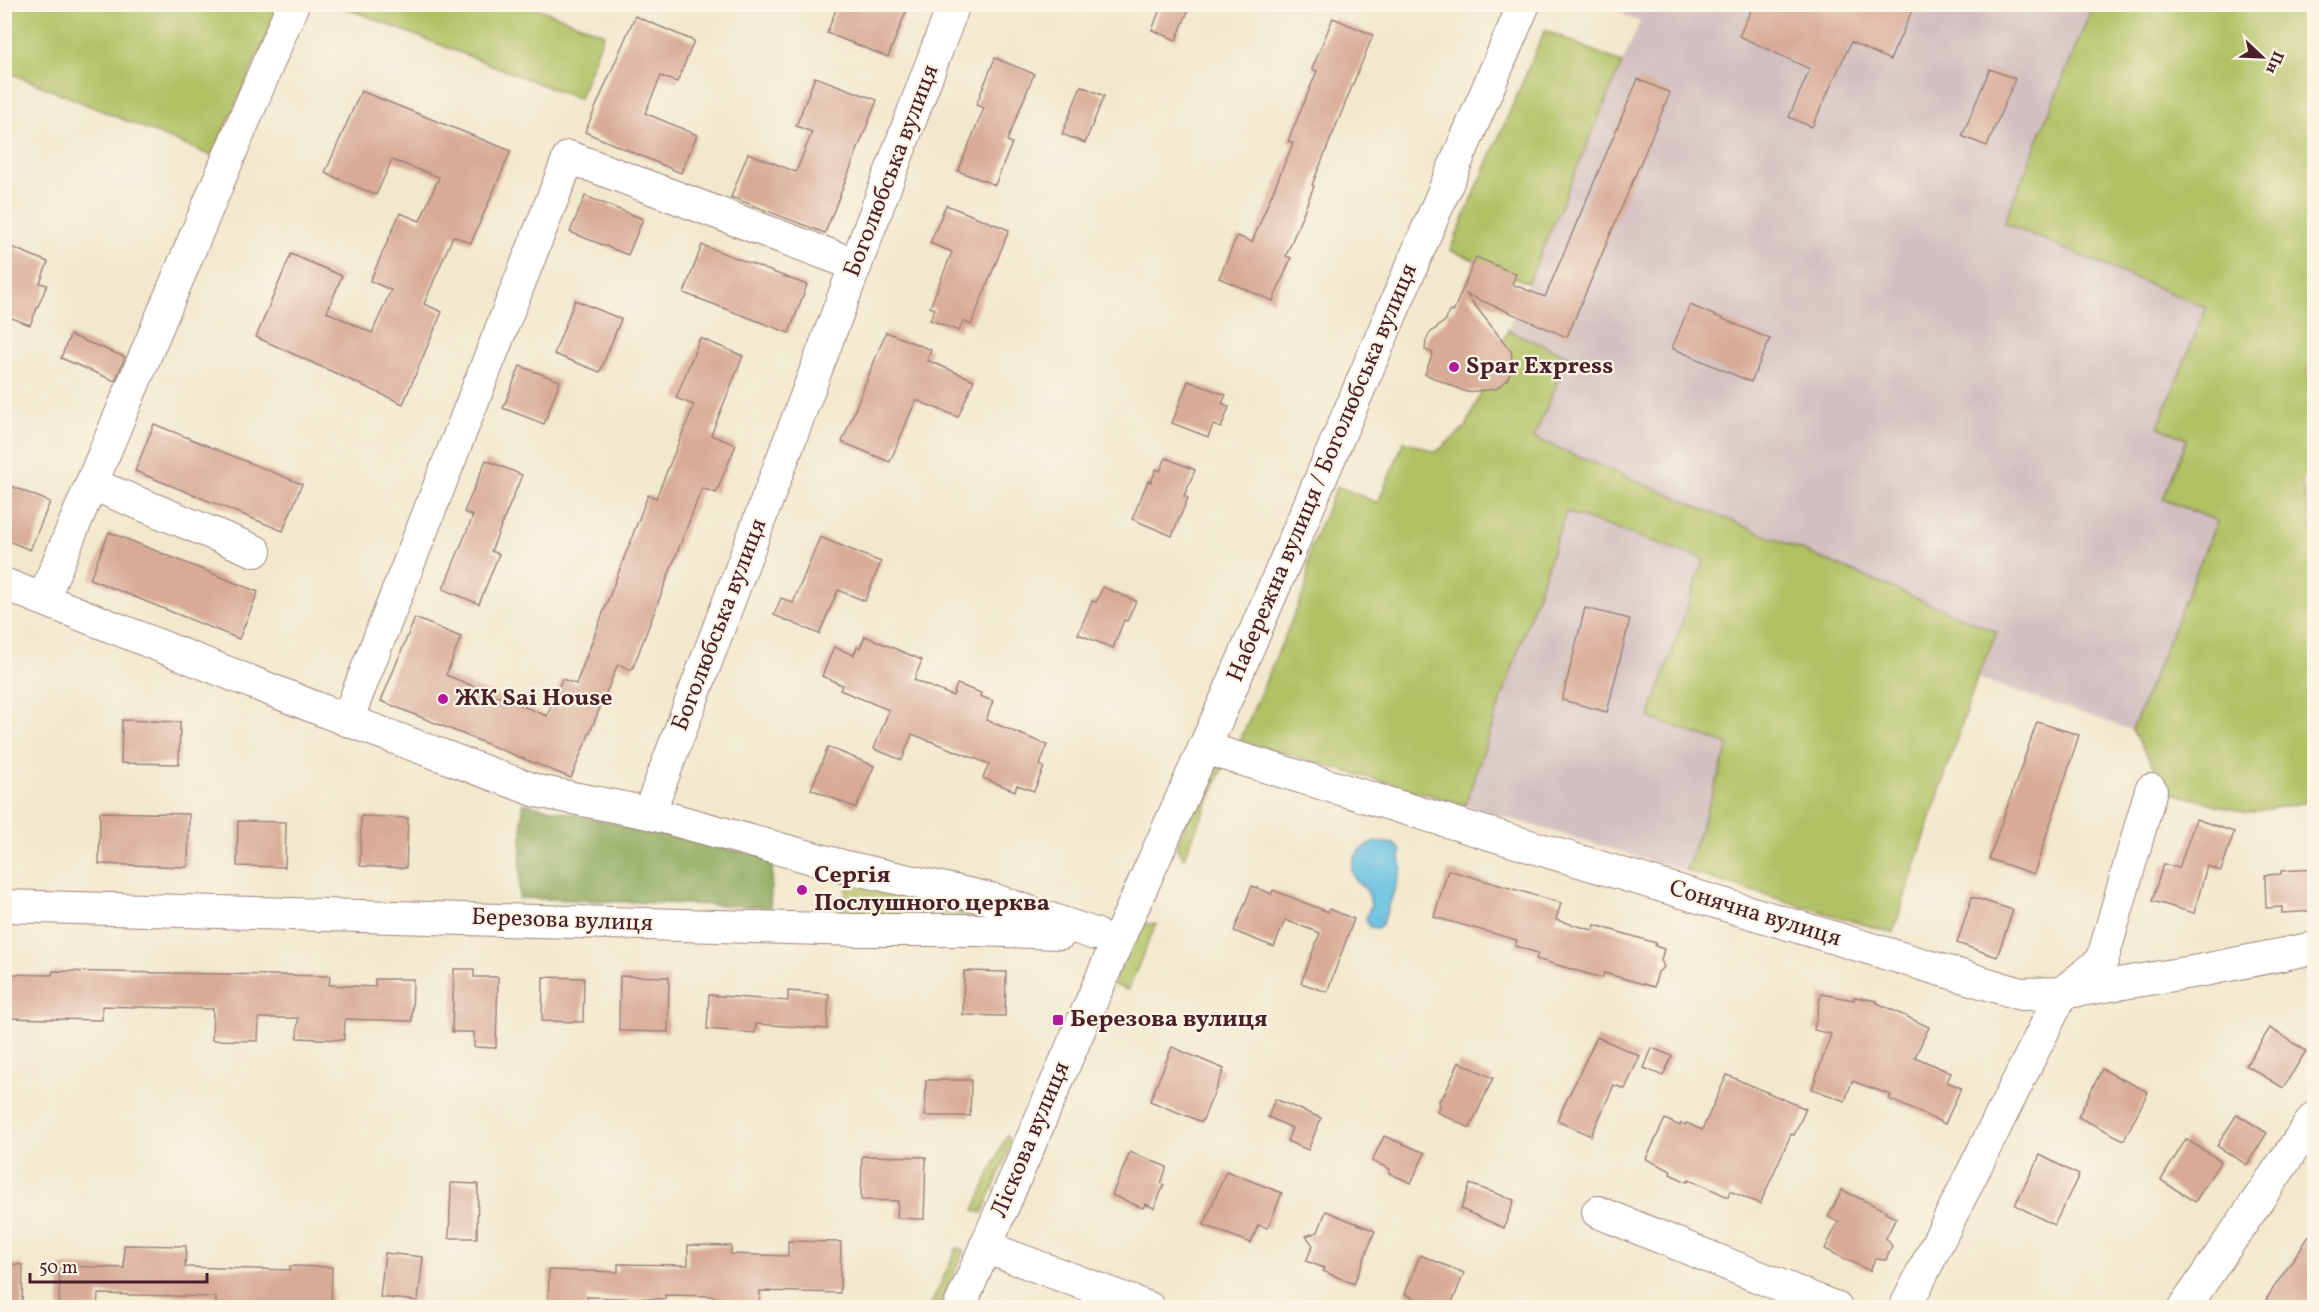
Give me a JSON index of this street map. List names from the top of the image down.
{
  "streets": {
    "street": [
      "Боголюбська вулиця",
      "Набережна вулиця / Боголюбська вулиця",
      "Сонячна вулиця",
      "Березова вулиця",
      "Ліскова вулиця"
    ]
  },
  "crossings": [
    ["Набережна вулиця / Боголюбська вулиця", "Сонячна вулиця"],
    ["Набережна вулиця / Боголюбська вулиця", "Березова вулиця"],
    ["Набережна вулиця / Боголюбська вулиця", "Ліскова вулиця"],
    ["Березова вулиця", "Ліскова вулиця"]
  ],
  "places": {
    "other": ["Spar Express", "ЖК Sai House", "Сергія Послушного церква"],
    "transit": ["Березова вулиця"]
  },
  "scale_bar": "50 m",
  "north": "bottom right"
}
